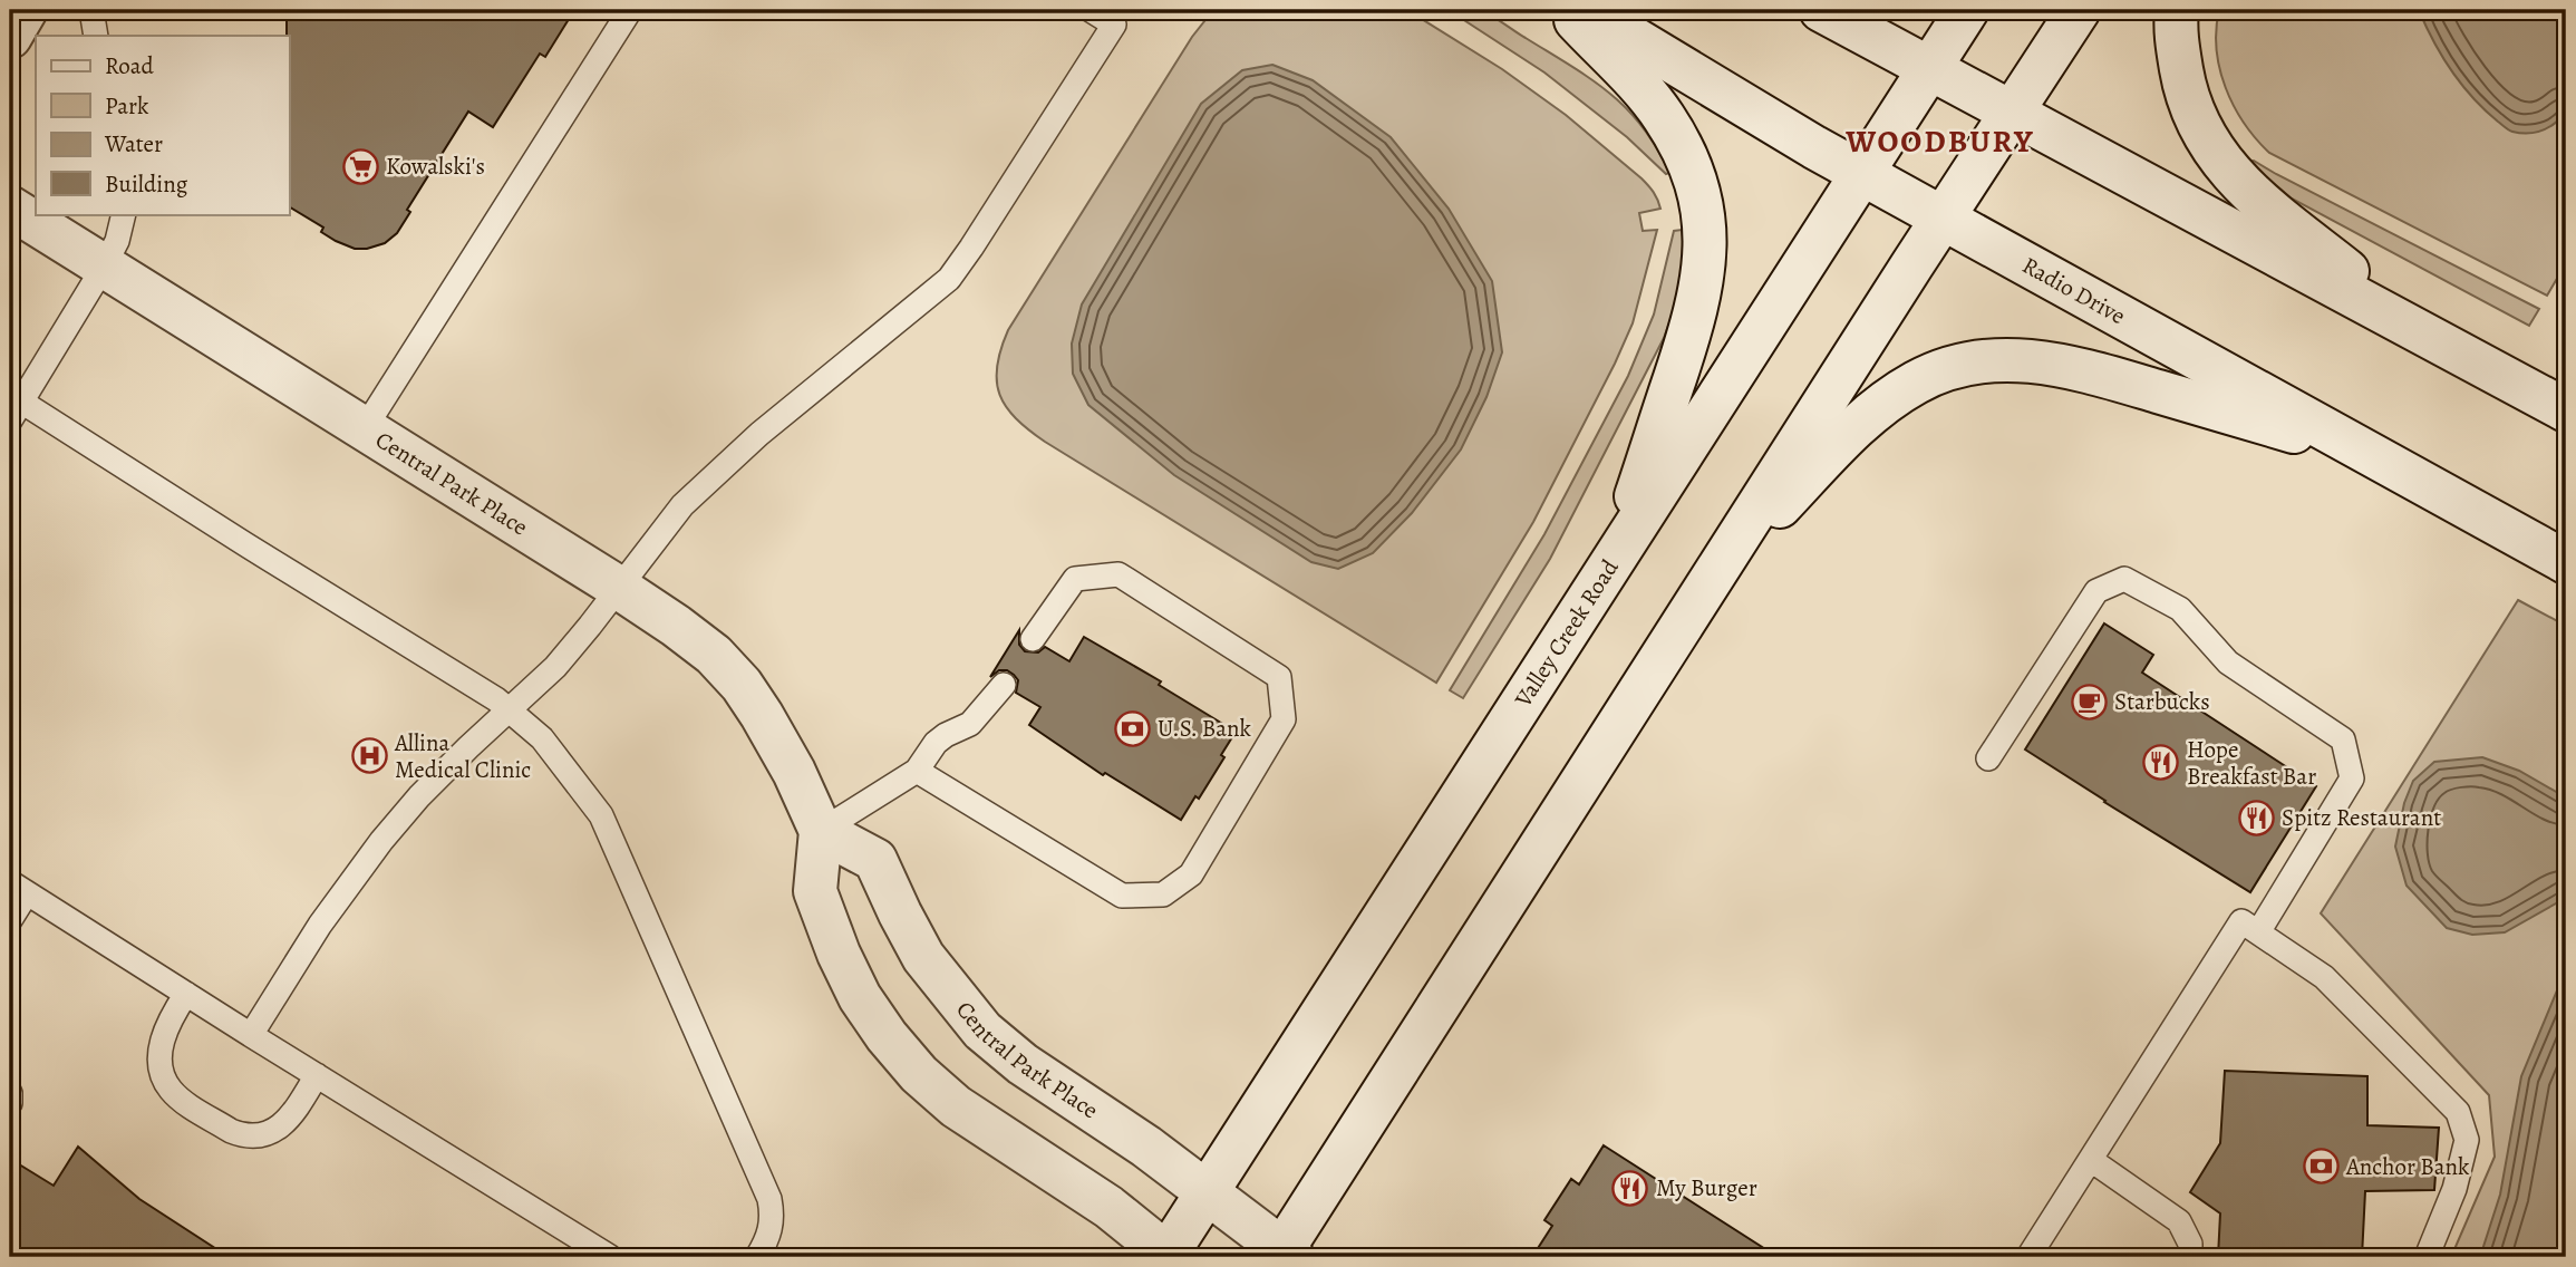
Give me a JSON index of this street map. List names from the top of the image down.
{
  "streets": {
    "main road": ["Radio Drive", "Central Park Place", "Valley Creek Road"]
  },
  "crossings": [
    ["Radio Drive", "Valley Creek Road"],
    ["Central Park Place", "Valley Creek Road"]
  ],
  "districts": ["WOODBURY"],
  "places": {
    "supermarket": ["Kowalski's"],
    "cafe": ["Starbucks"],
    "bank": ["U.S. Bank", "Anchor Bank"],
    "hospital": ["Allina Medical Clinic"],
    "restaurant": ["Hope Breakfast Bar", "Spitz Restaurant", "My Burger"]
  },
  "legend": [
    "Road",
    "Park",
    "Water",
    "Building"
  ]
}
